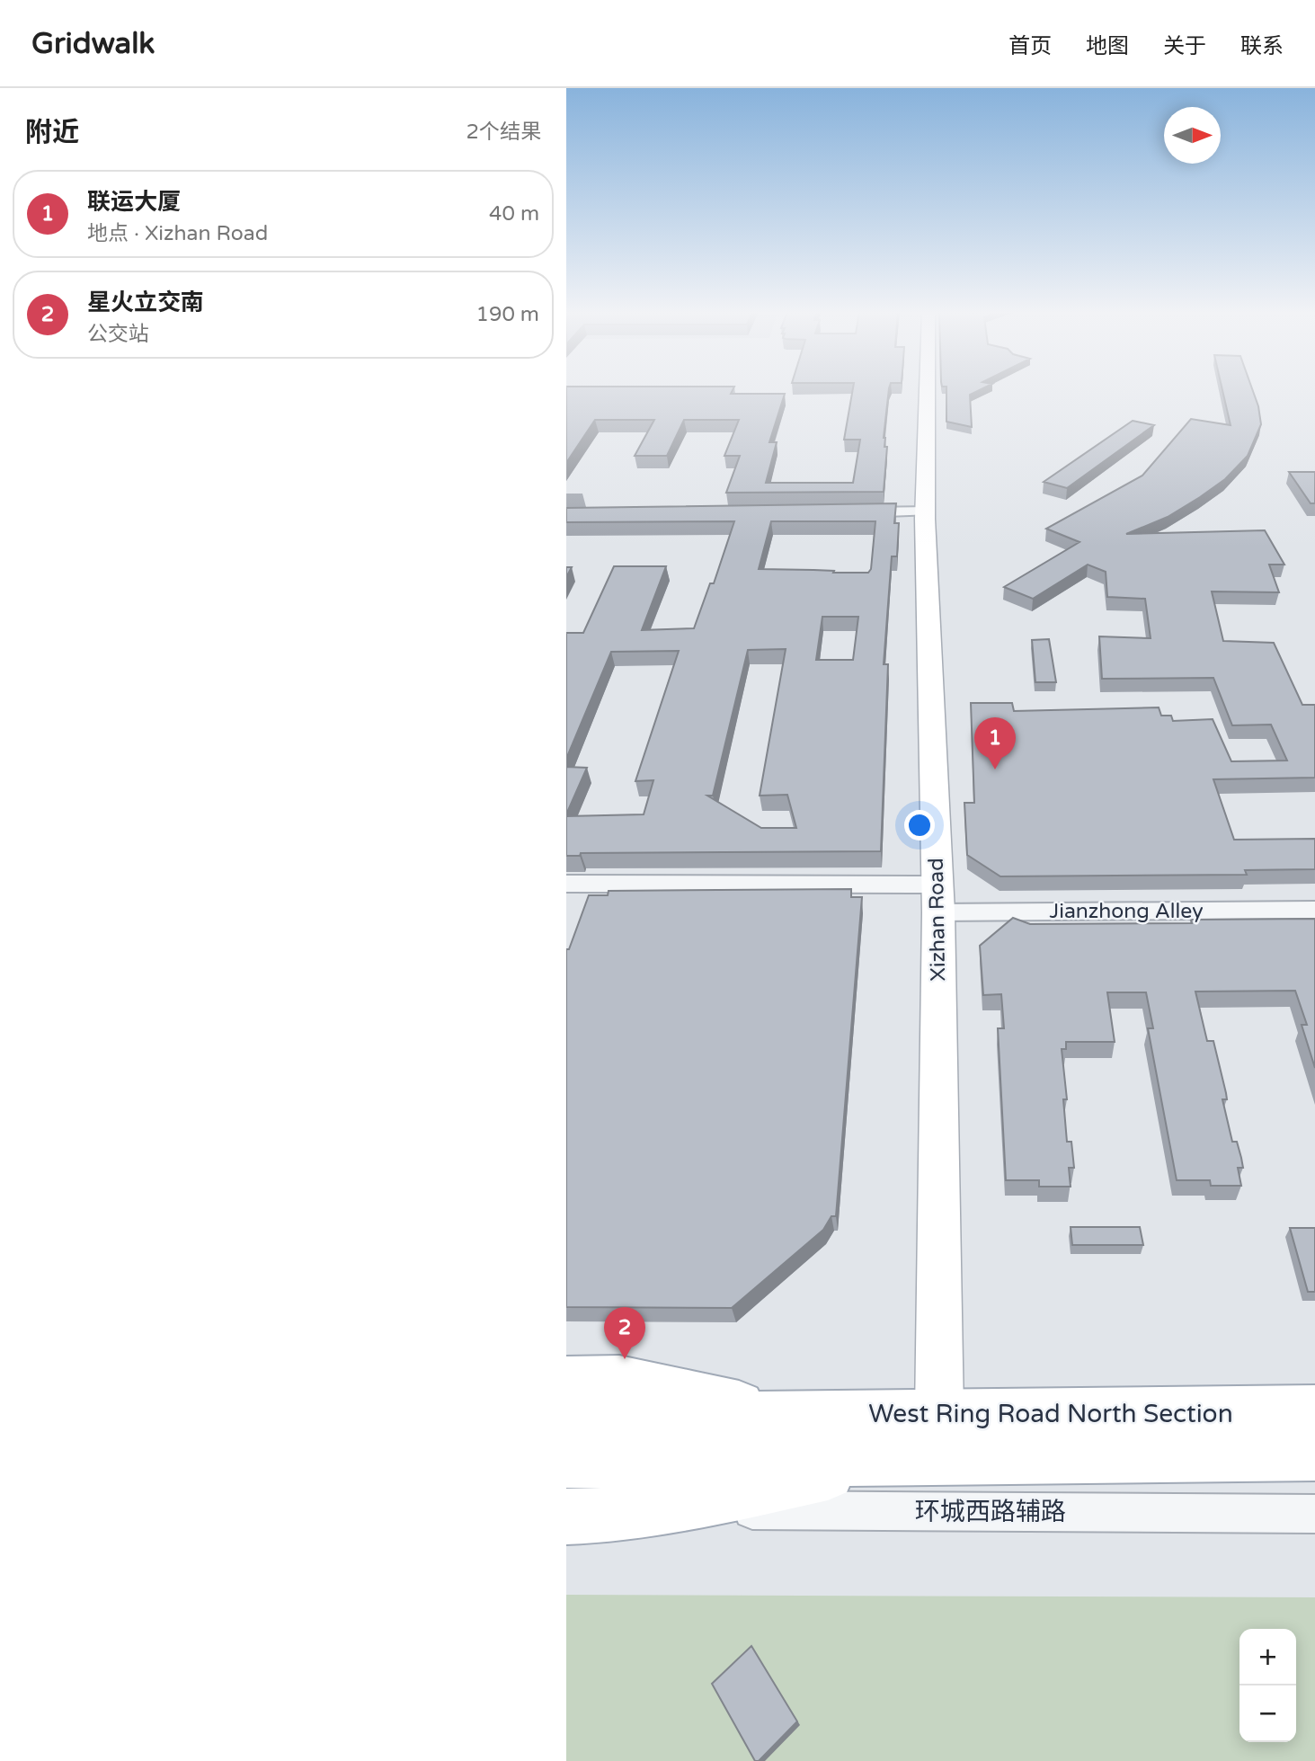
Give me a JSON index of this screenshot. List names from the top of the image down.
{
  "streets": {
    "main road": ["West Ring Road North Section"],
    "street": ["Jianzhong Alley", "Xizhan Road", "环城西路辅路"]
  },
  "crossings": [
    ["Jianzhong Alley", "Xizhan Road"],
    ["Xizhan Road", "West Ring Road North Section"],
    ["West Ring Road North Section", "环城西路辅路"]
  ],
  "north": "right",
  "page": {
    "header": "Gridwalk",
    "nav": [
      "首页",
      "地图",
      "关于",
      "联系"
    ],
    "heading": ["附近", "2个结果"],
    "list": [
      {
        "mark": "1",
        "name": "联运大厦",
        "note": "地点 · Xizhan Road",
        "value": "40 m"
      },
      {
        "mark": "2",
        "name": "星火立交南",
        "note": "公交站",
        "value": "190 m"
      }
    ],
    "pins": ["1", "2"],
    "map_buttons": ["+", "−"]
  }
}
